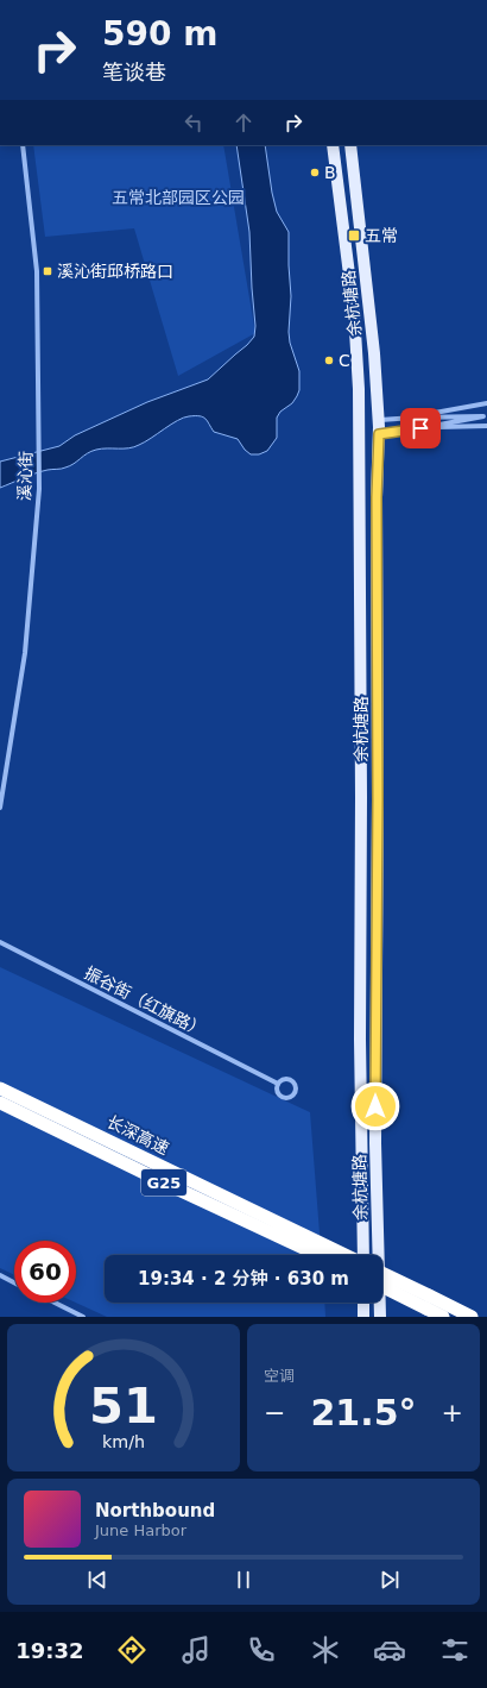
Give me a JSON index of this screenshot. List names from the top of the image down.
{
  "streets": {
    "highway": ["长深高速", "G25"],
    "main road": ["余杭塘路"],
    "street": ["溪沁街", "振谷街（红旗路）"]
  },
  "parks": ["五常北部园区公园"],
  "places": {
    "other": ["B", "C"],
    "transit": ["五常", "溪沁街邱桥路口"]
  },
  "page": {
    "turn": ["590 m", "笔谈巷"],
    "limit": "60",
    "trip": "19:34 · 2 分钟 · 630 m",
    "tile": "空调",
    "heat": ["−", "21.5°", "+"],
    "song": ["Northbound", "June Harbor"],
    "tabs": "19:32",
    "gauge": ["51", "km/h"]
  }
}
